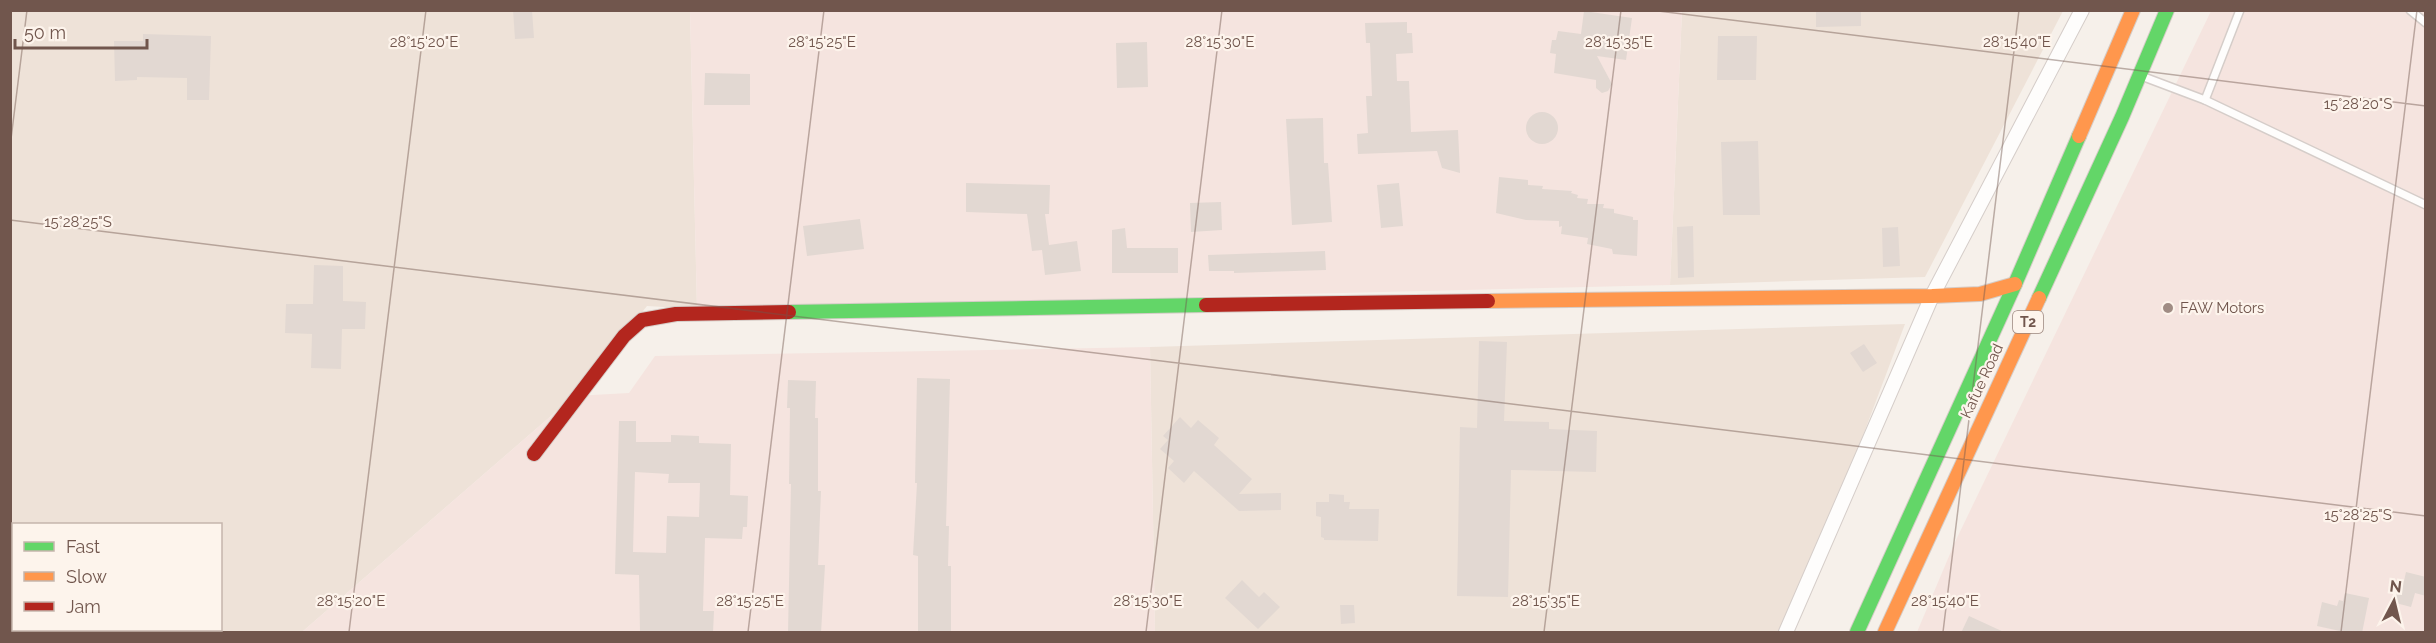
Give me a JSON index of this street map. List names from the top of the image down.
{
  "streets": {
    "street": ["T2", "Kafue Road"]
  },
  "places": ["FAW Motors"],
  "legend": ["Fast", "Slow", "Jam"],
  "scale_bar": "50 m",
  "north": "top",
  "coordinates": [
    "28°15'20\"E",
    "28°15'25\"E",
    "28°15'30\"E",
    "28°15'35\"E",
    "28°15'40\"E",
    "15°28'20\"S",
    "15°28'25\"S"
  ]
}
